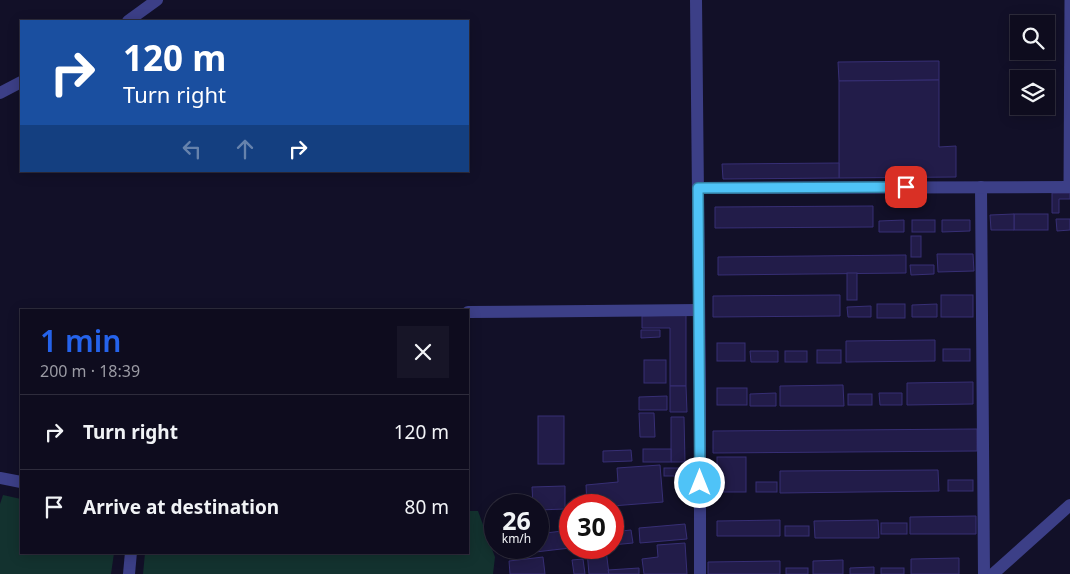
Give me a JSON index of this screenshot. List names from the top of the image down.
{
  "page": {
    "turn": ["120 m", "Turn right"],
    "heading": ["1 min", "200 m · 18:39"],
    "list": [
      {
        "name": "Turn right",
        "value": "120 m"
      },
      {
        "name": "Arrive at destination",
        "value": "80 m"
      }
    ],
    "speed": "26 km/h",
    "limit": "30"
  }
}
